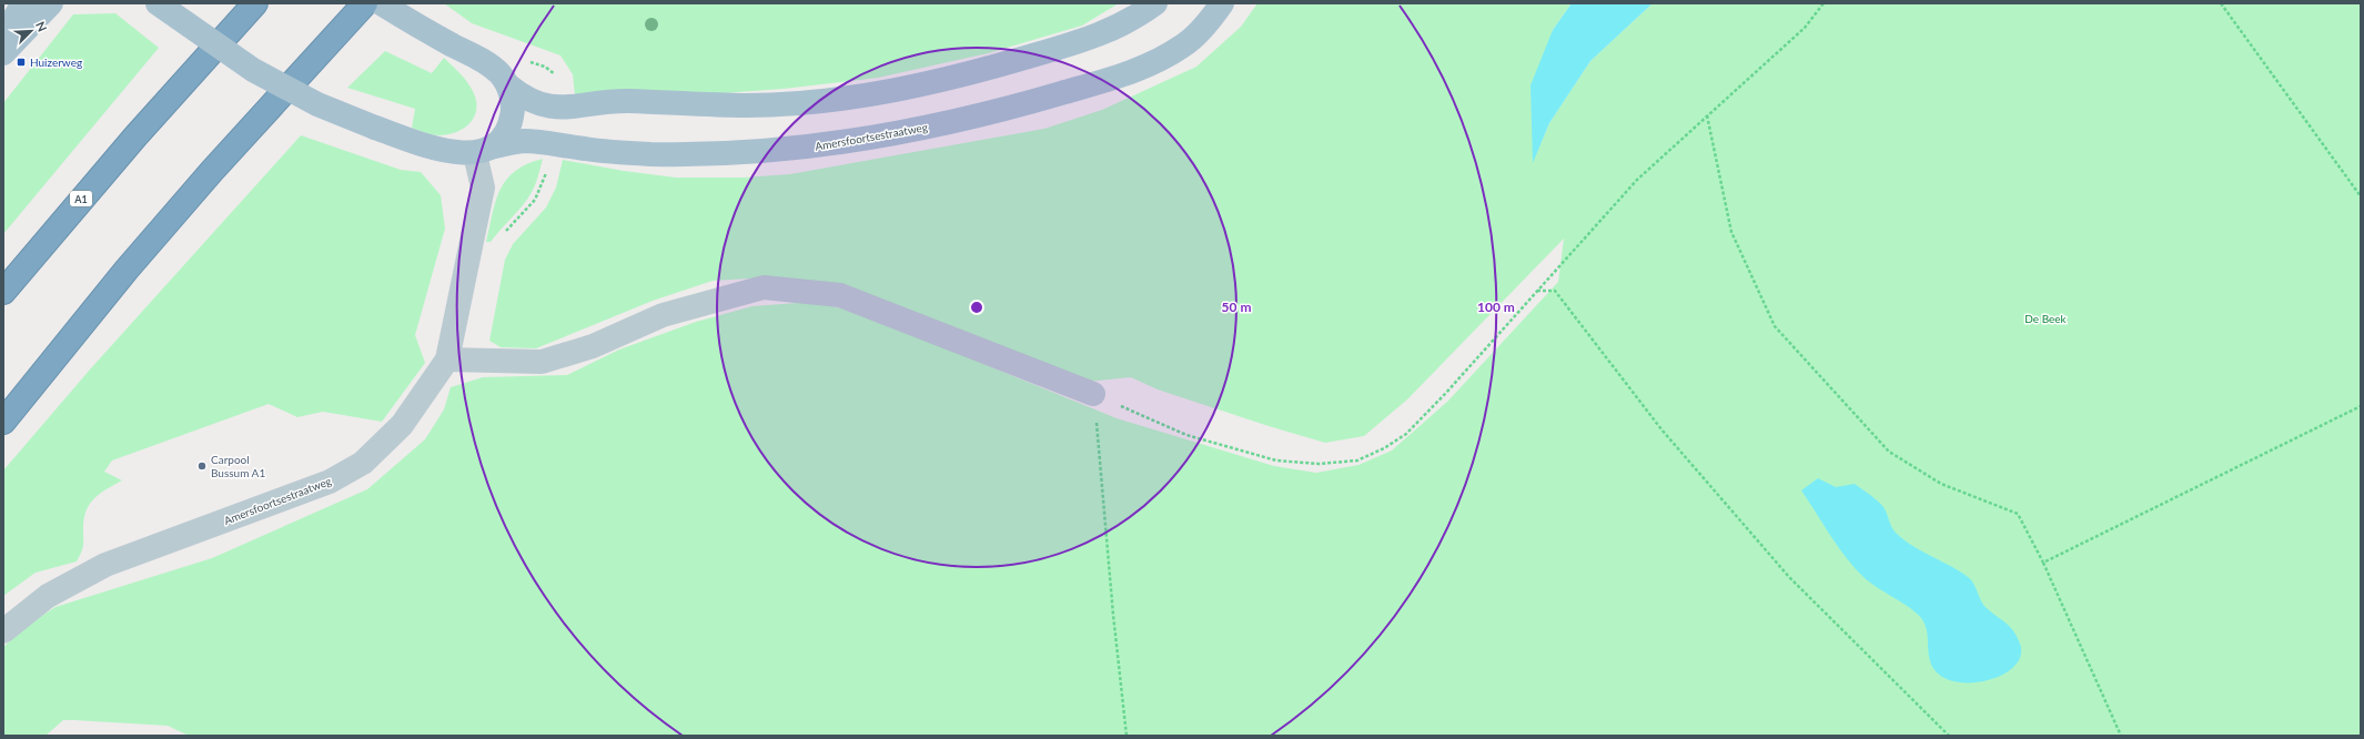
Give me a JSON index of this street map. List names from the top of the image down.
{
  "streets": {
    "highway": ["A1"],
    "main road": ["Amersfoortsestraatweg"]
  },
  "parks": ["De Beek"],
  "places": {
    "transit": ["Huizerweg"],
    "other": ["Carpool Bussum A1"]
  },
  "north": "top right",
  "rings": ["50 m", "100 m"]
}
